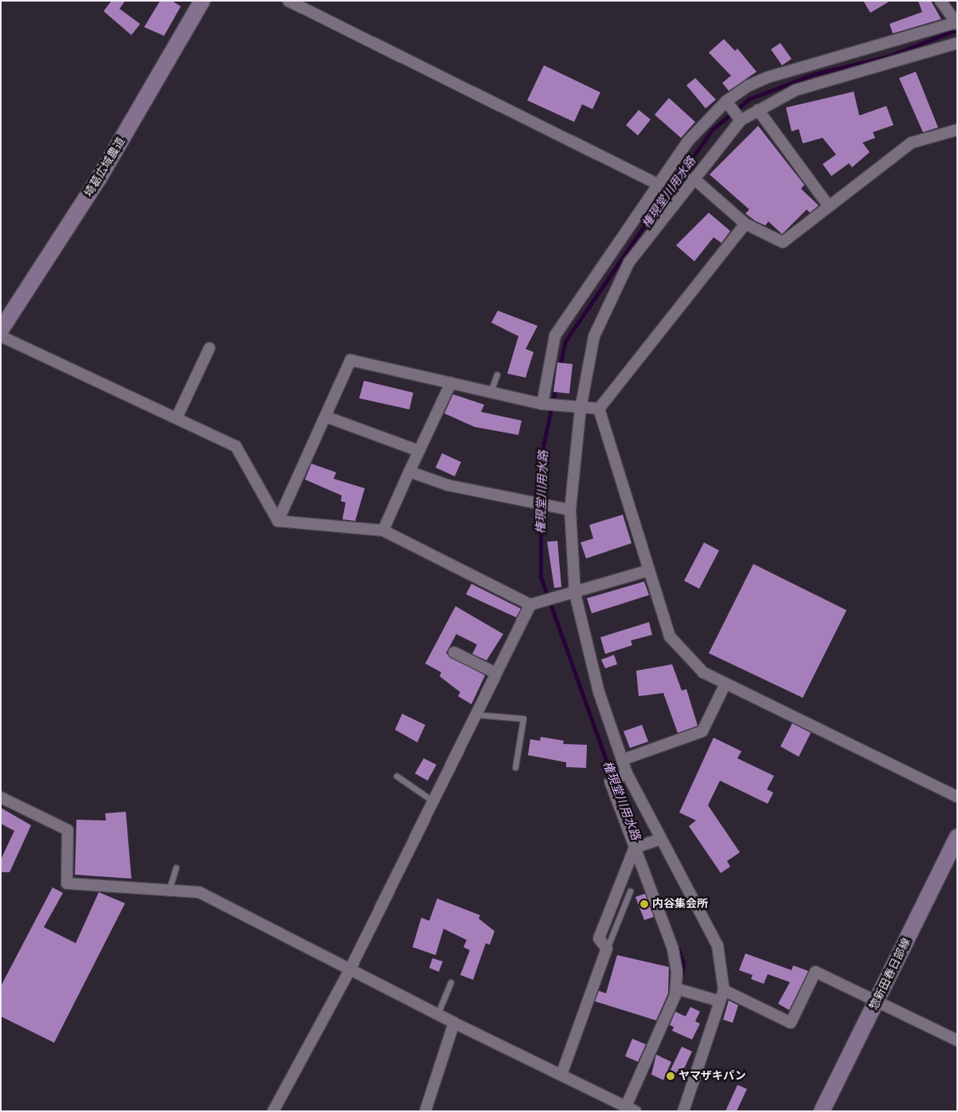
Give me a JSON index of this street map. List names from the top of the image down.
{
  "streets": {
    "street": ["埼葛広域農道", "惣新田春日部線"]
  },
  "water": ["権現堂川用水路"],
  "places": ["内谷集会所", "ヤマザキパン"]
}
